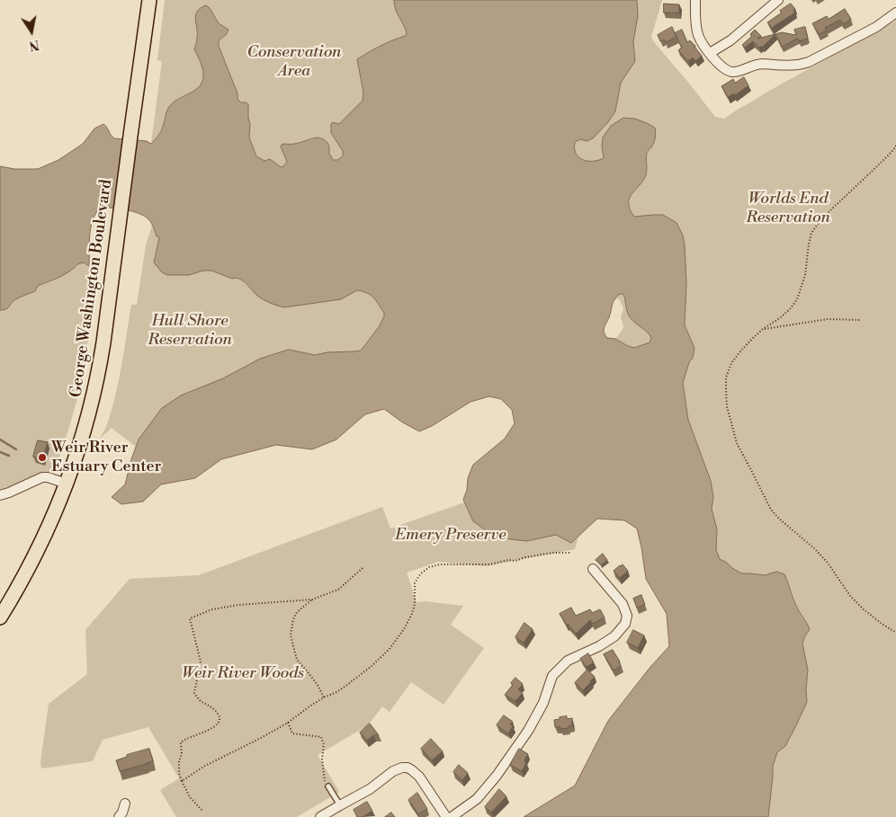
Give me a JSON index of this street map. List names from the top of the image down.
{
  "streets": {
    "main road": ["George Washington Boulevard"]
  },
  "parks": [
    "Conservation Area",
    "Worlds End Reservation",
    "Hull Shore Reservation",
    "Emery Preserve",
    "Weir River Woods"
  ],
  "places": ["Weir River Estuary Center"],
  "north": "bottom"
}
